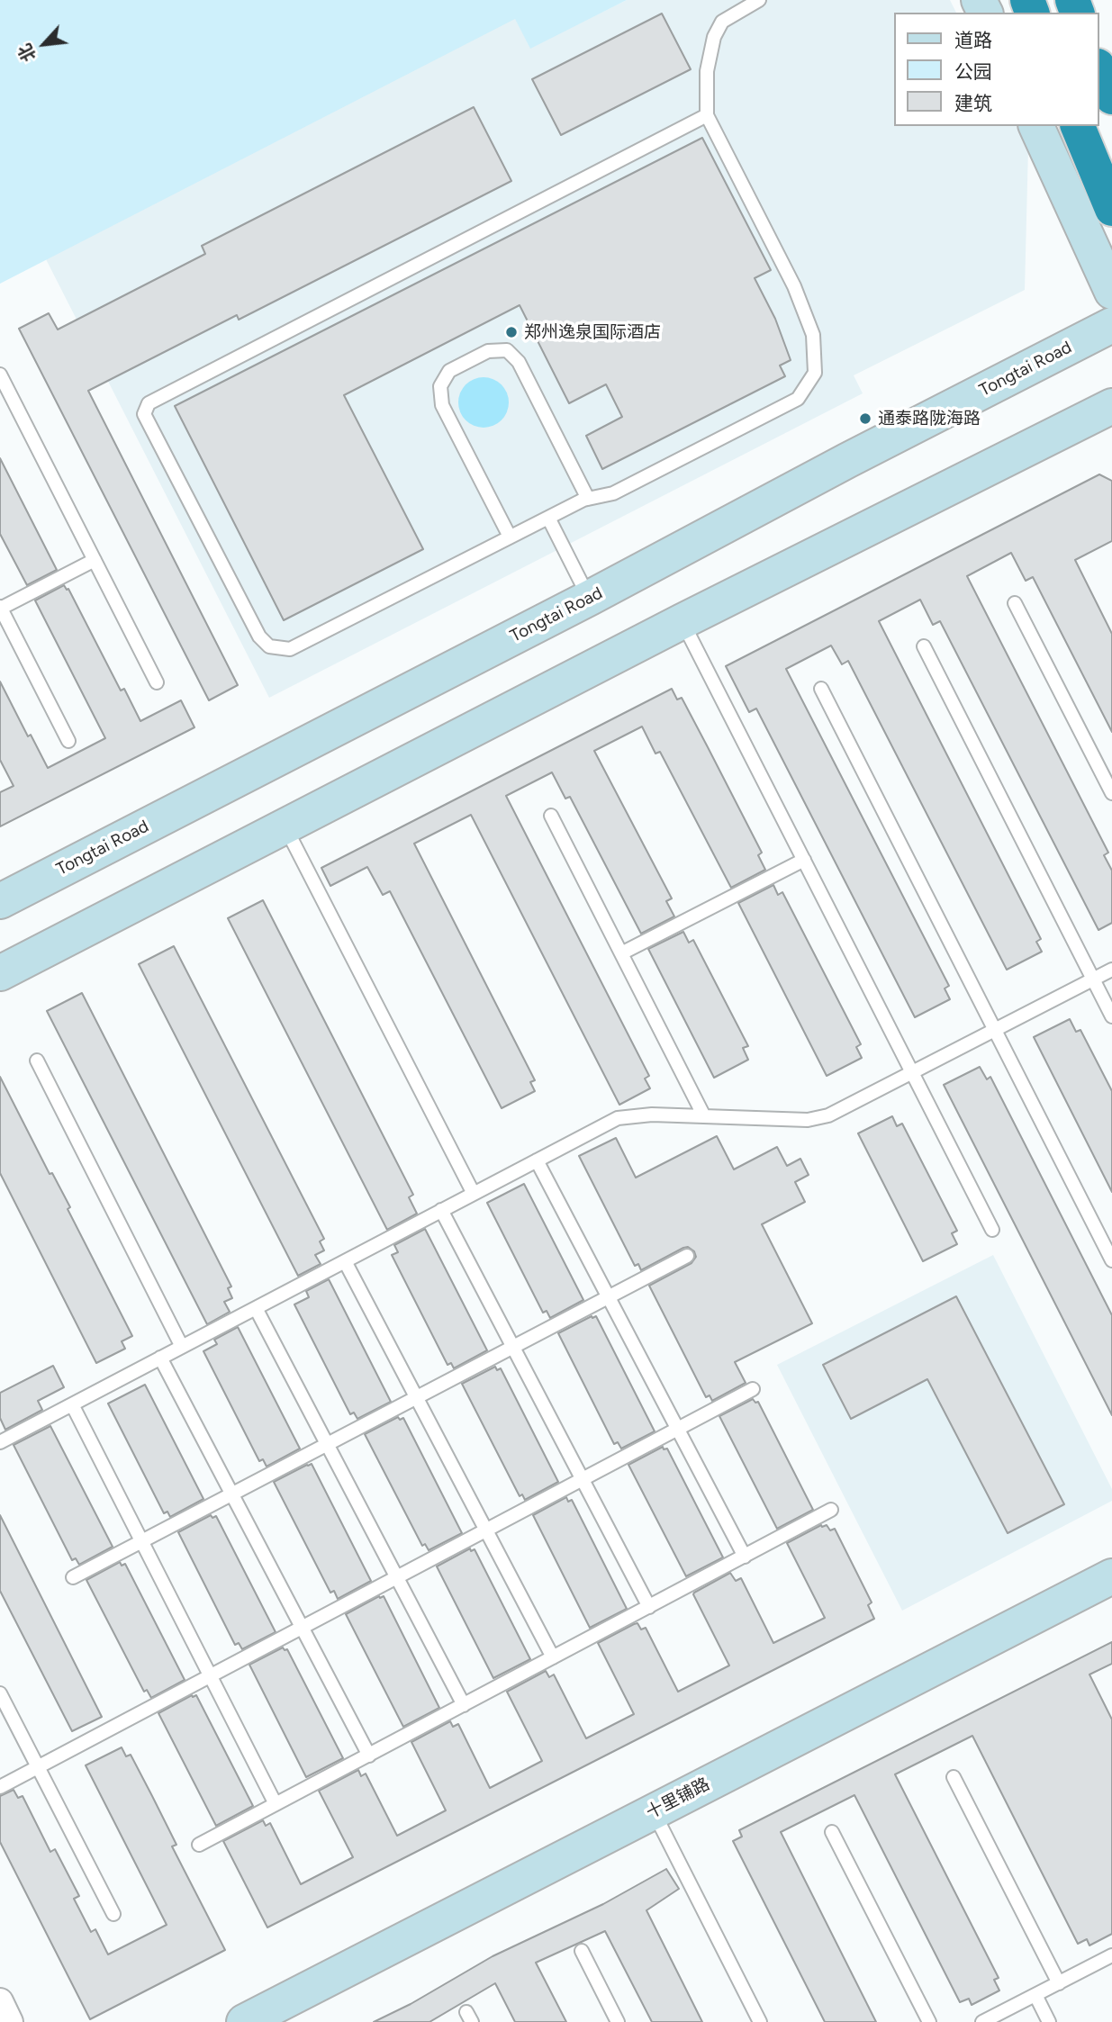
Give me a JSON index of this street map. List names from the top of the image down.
{
  "streets": {
    "street": ["Tongtai Road", "十里铺路"]
  },
  "places": ["郑州逸泉国际酒店", "通泰路陇海路"],
  "legend": ["道路", "公园", "建筑"],
  "north": "bottom left"
}
